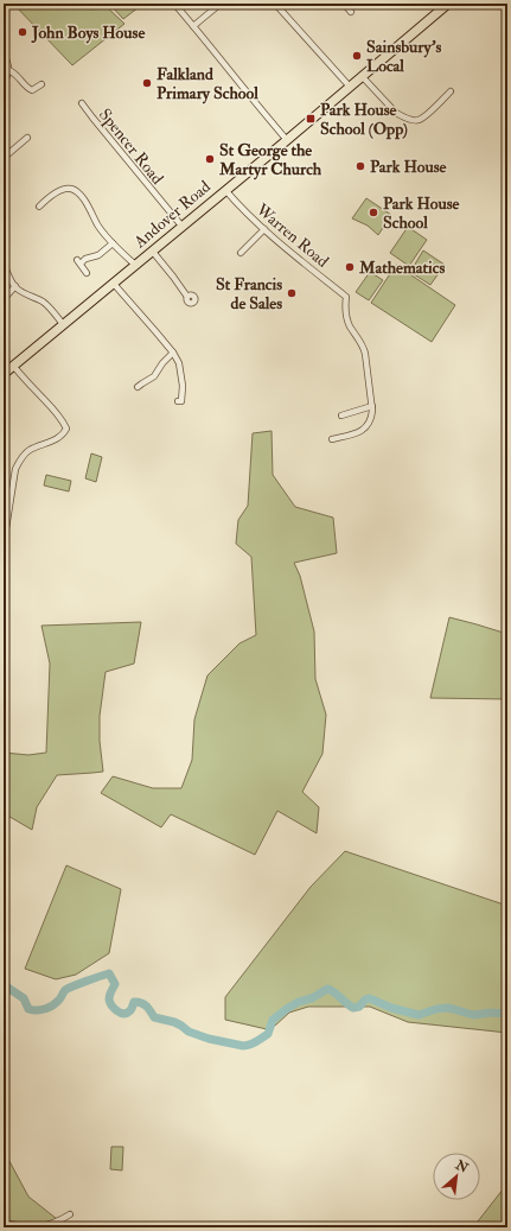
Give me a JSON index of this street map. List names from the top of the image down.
{
  "streets": {
    "main road": ["Andover Road"],
    "street": ["Spencer Road", "Warren Road"]
  },
  "crossings": [
    ["Spencer Road", "Andover Road"],
    ["Andover Road", "Warren Road"]
  ],
  "places": {
    "other": [
      "John Boys House",
      "Sainsbury's Local",
      "Falkland Primary School",
      "St George the Martyr Church",
      "Park House",
      "Park House School",
      "Mathematics",
      "St Francis de Sales"
    ],
    "transit": ["Park House School (Opp)"]
  },
  "north": "top right"
}
